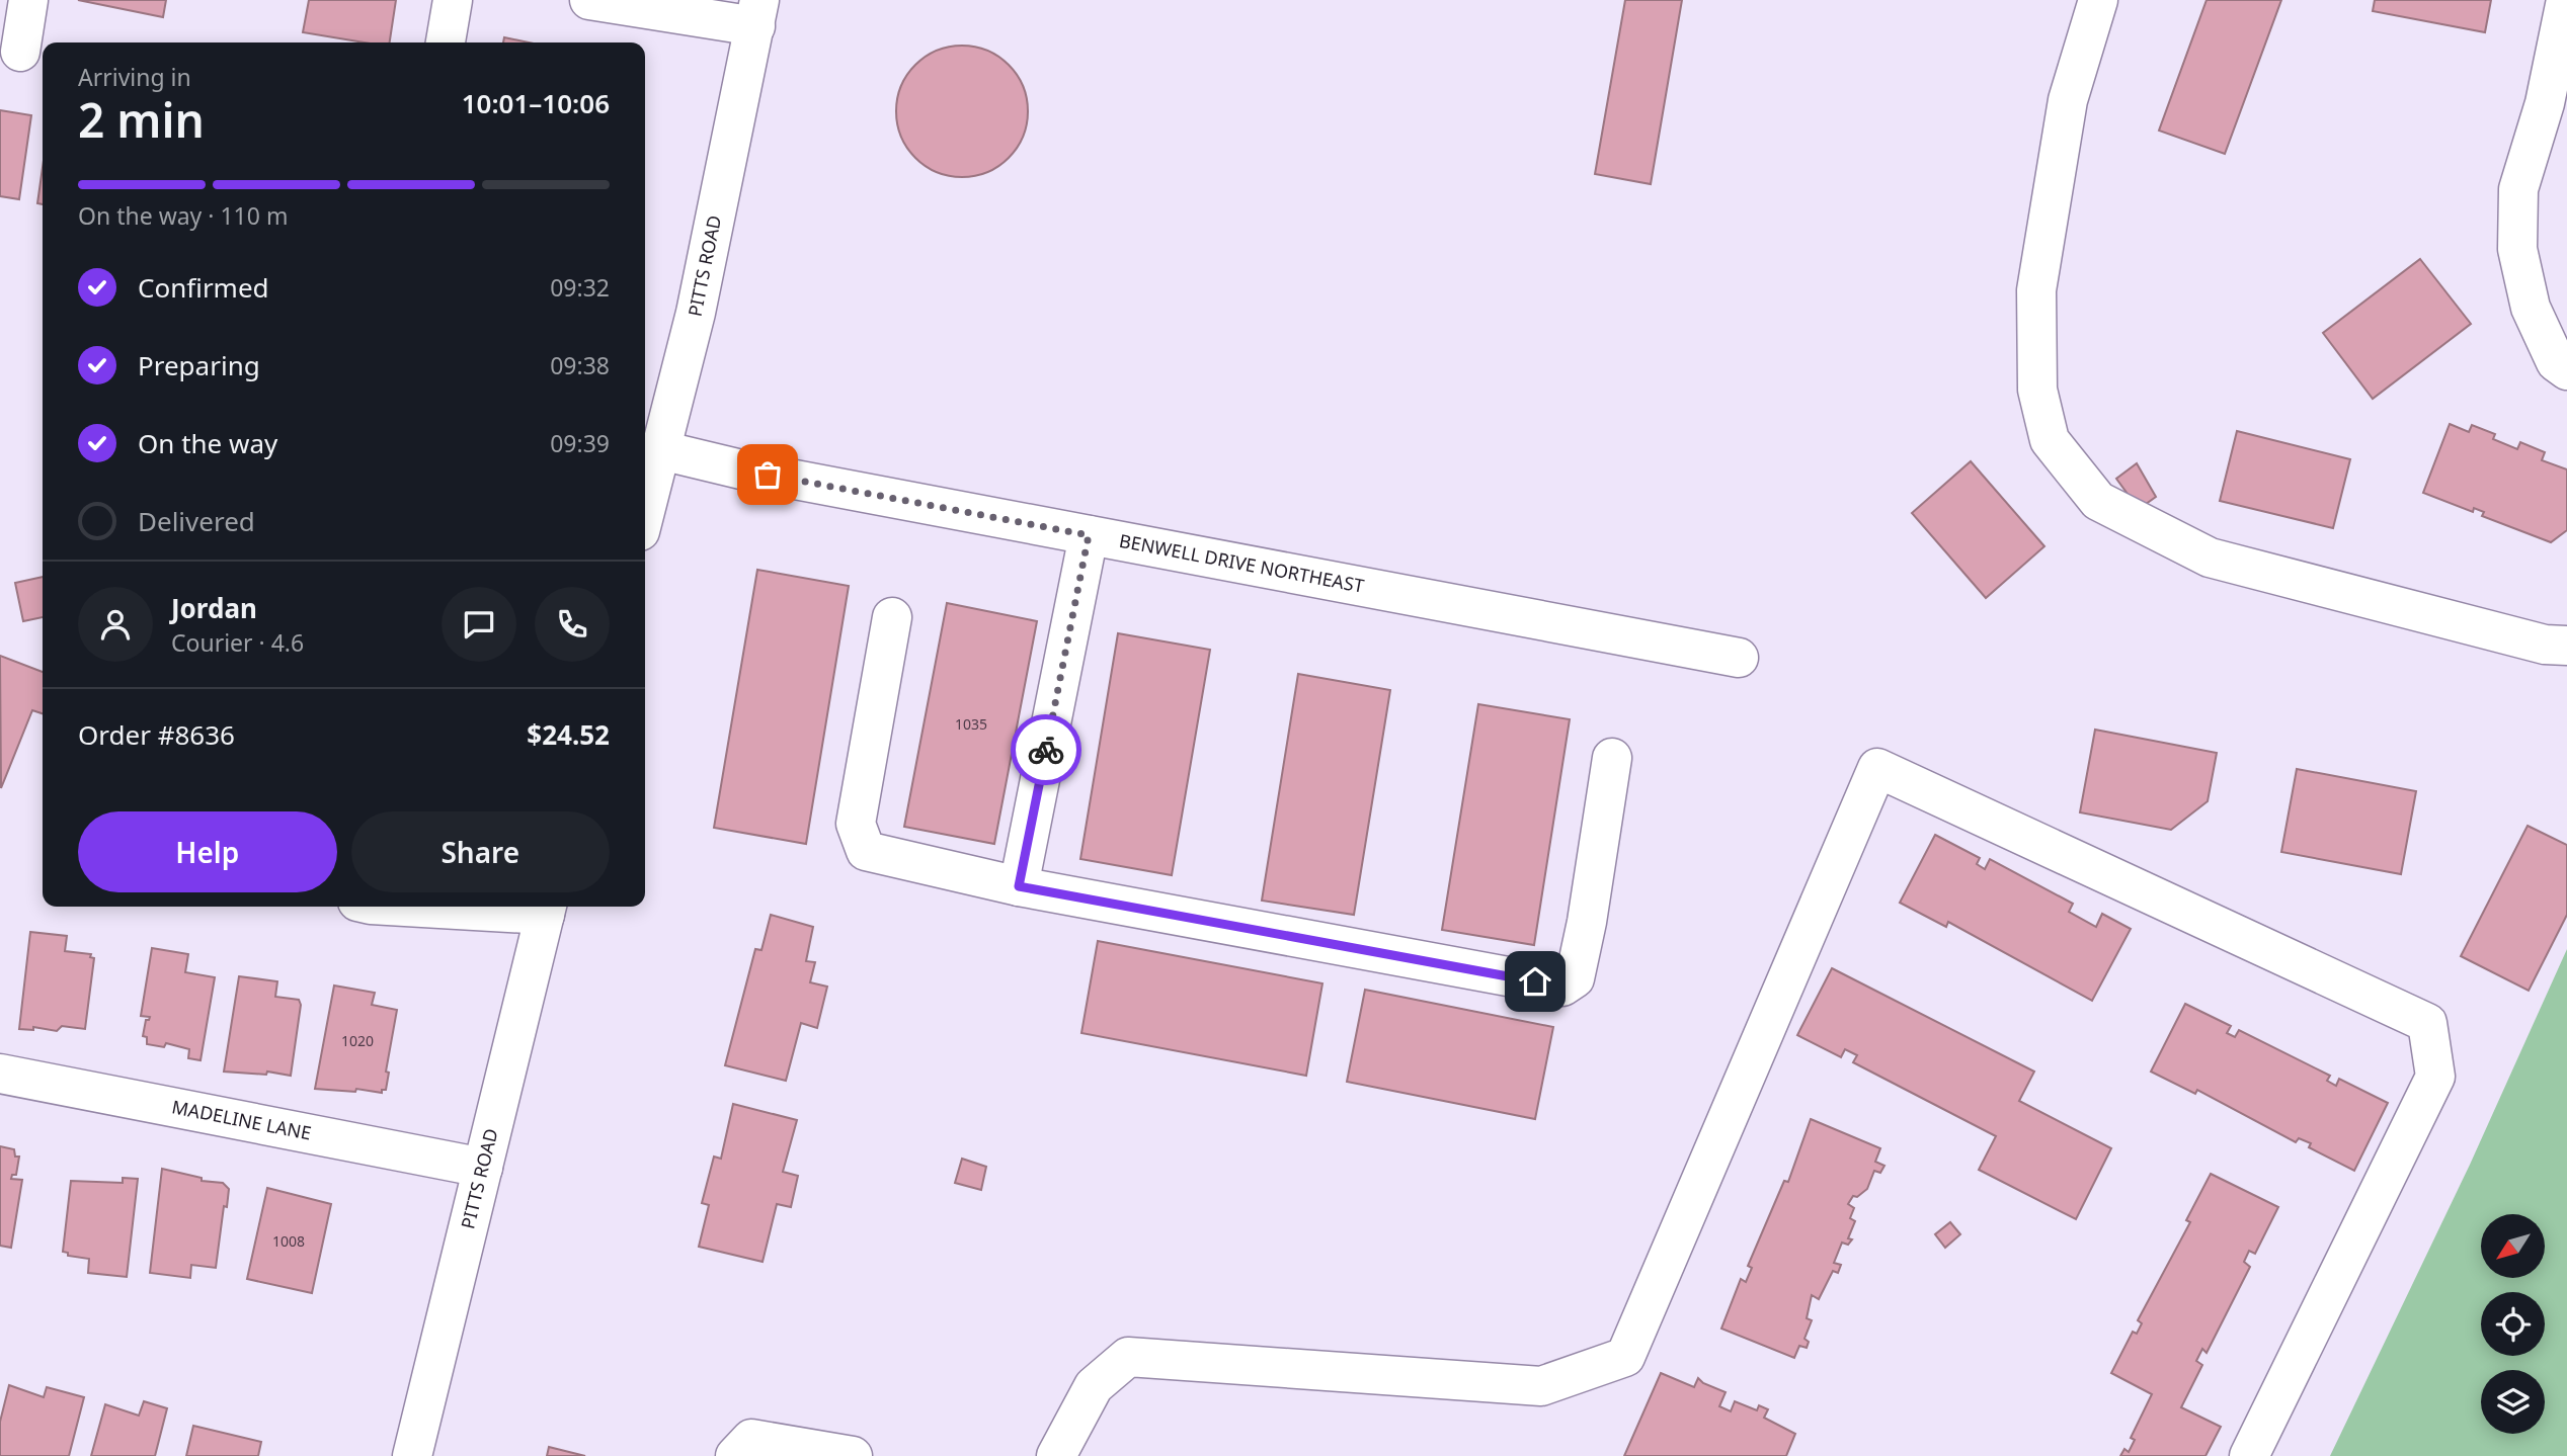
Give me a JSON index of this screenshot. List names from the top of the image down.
{
  "streets": {
    "street": ["PITTS ROAD", "BENWELL DRIVE NORTHEAST", "MADELINE LANE"]
  },
  "crossings": [
    ["PITTS ROAD", "BENWELL DRIVE NORTHEAST"],
    ["PITTS ROAD", "MADELINE LANE"]
  ],
  "house_numbers": ["1035", "1020", "1008"],
  "north": "bottom left",
  "page": {
    "heading": ["2 min", "Arriving in", "10:01–10:06"],
    "panel": [
      "Jordan",
      "Courier · 4.6",
      "Order #8636",
      "$24.52"
    ],
    "bar": "On the way · 110 m",
    "list": [
      ["Confirmed", "09:32"],
      ["Preparing", "09:38"],
      ["On the way", "09:39"],
      "Delivered"
    ],
    "buttons": ["Help", "Share"]
  }
}
